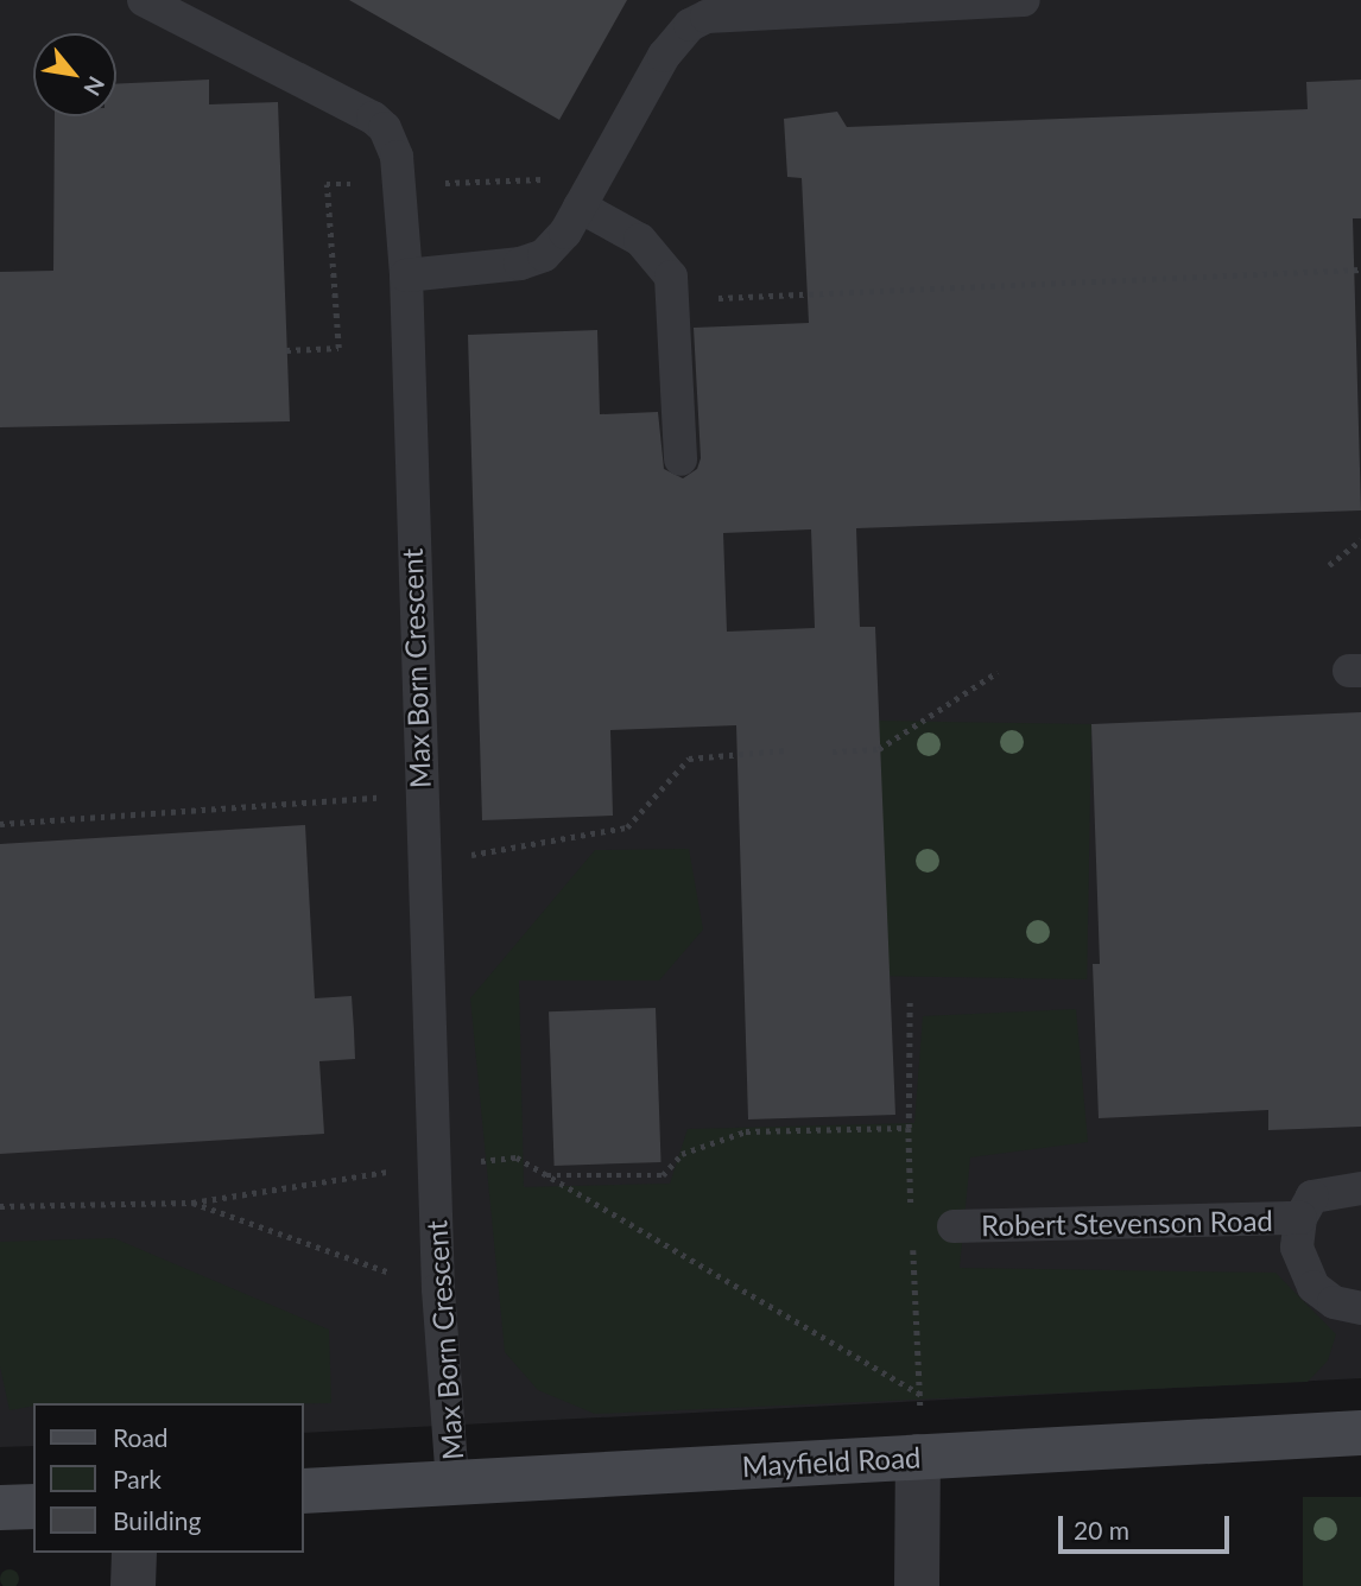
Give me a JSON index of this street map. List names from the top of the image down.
{
  "streets": {
    "street": ["Mayfield Road"],
    "lane": ["Max Born Crescent", "Robert Stevenson Road"]
  },
  "crossings": [
    ["Max Born Crescent", "Mayfield Road"]
  ],
  "legend": ["Road", "Park", "Building"],
  "scale_bar": "20 m",
  "north": "bottom right"
}
